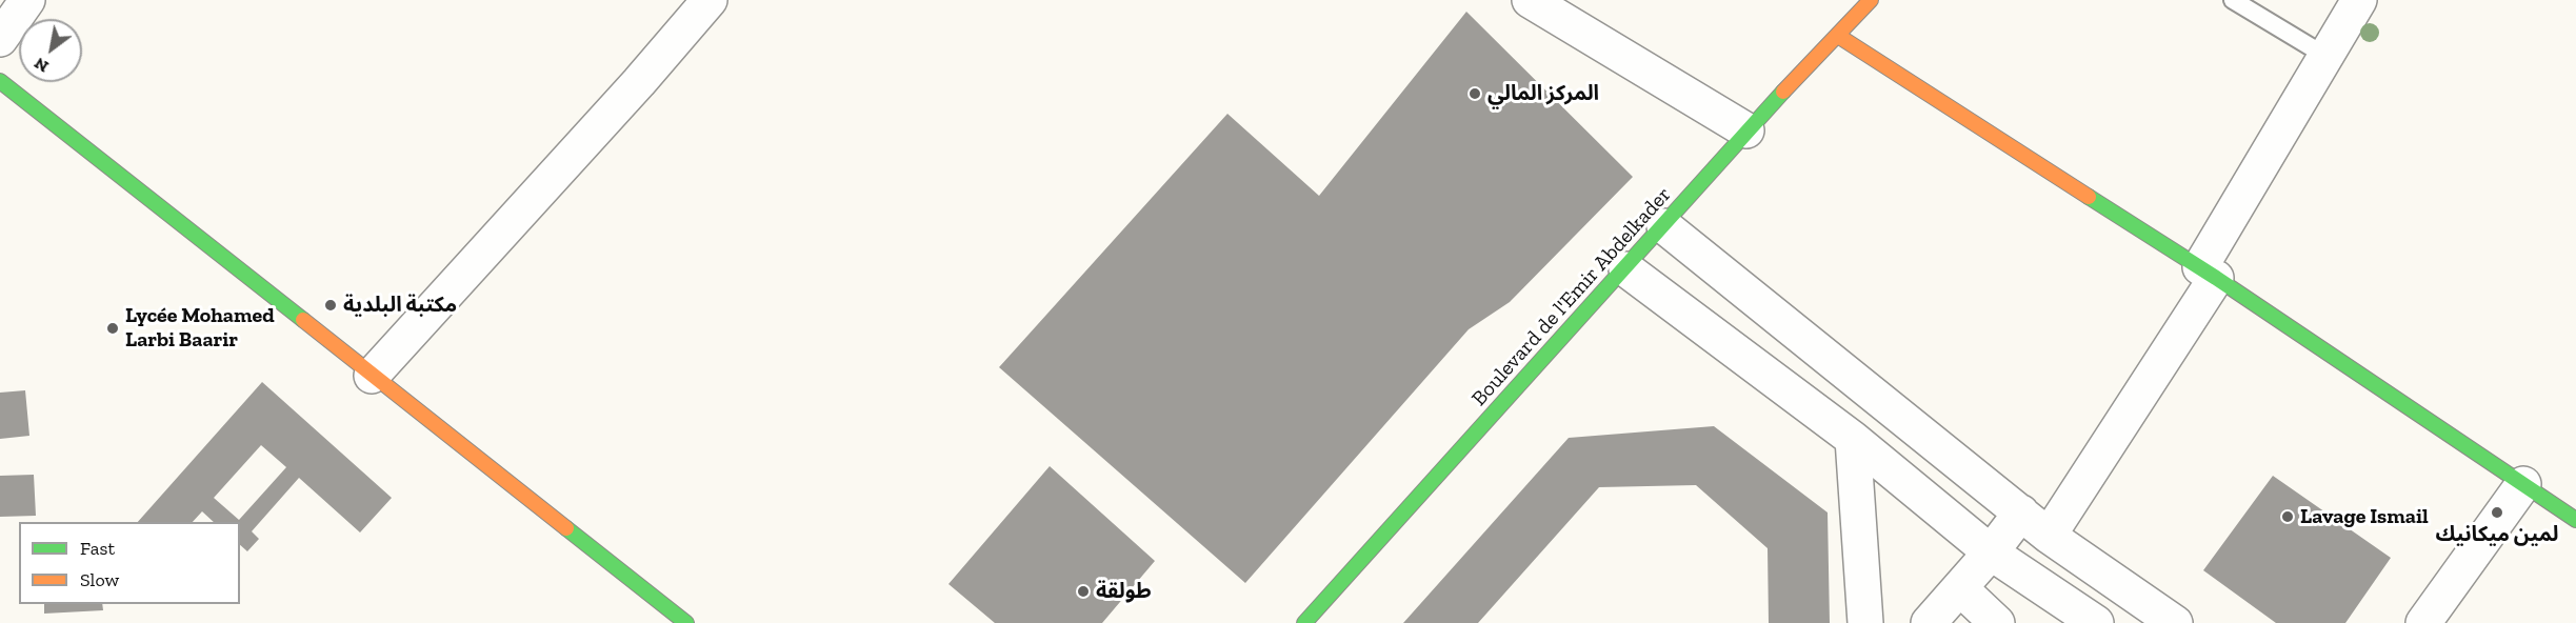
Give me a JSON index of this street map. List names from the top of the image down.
{
  "streets": {
    "street": ["Boulevard de l'Emir Abdelkader"]
  },
  "places": [
    "المركز المالي",
    "مكتبة البلدية",
    "Lycée Mohamed Larbi Baarir",
    "لمين ميكانيك",
    "Lavage Ismail",
    "طولقة"
  ],
  "legend": ["Fast", "Slow"],
  "north": "bottom left"
}
